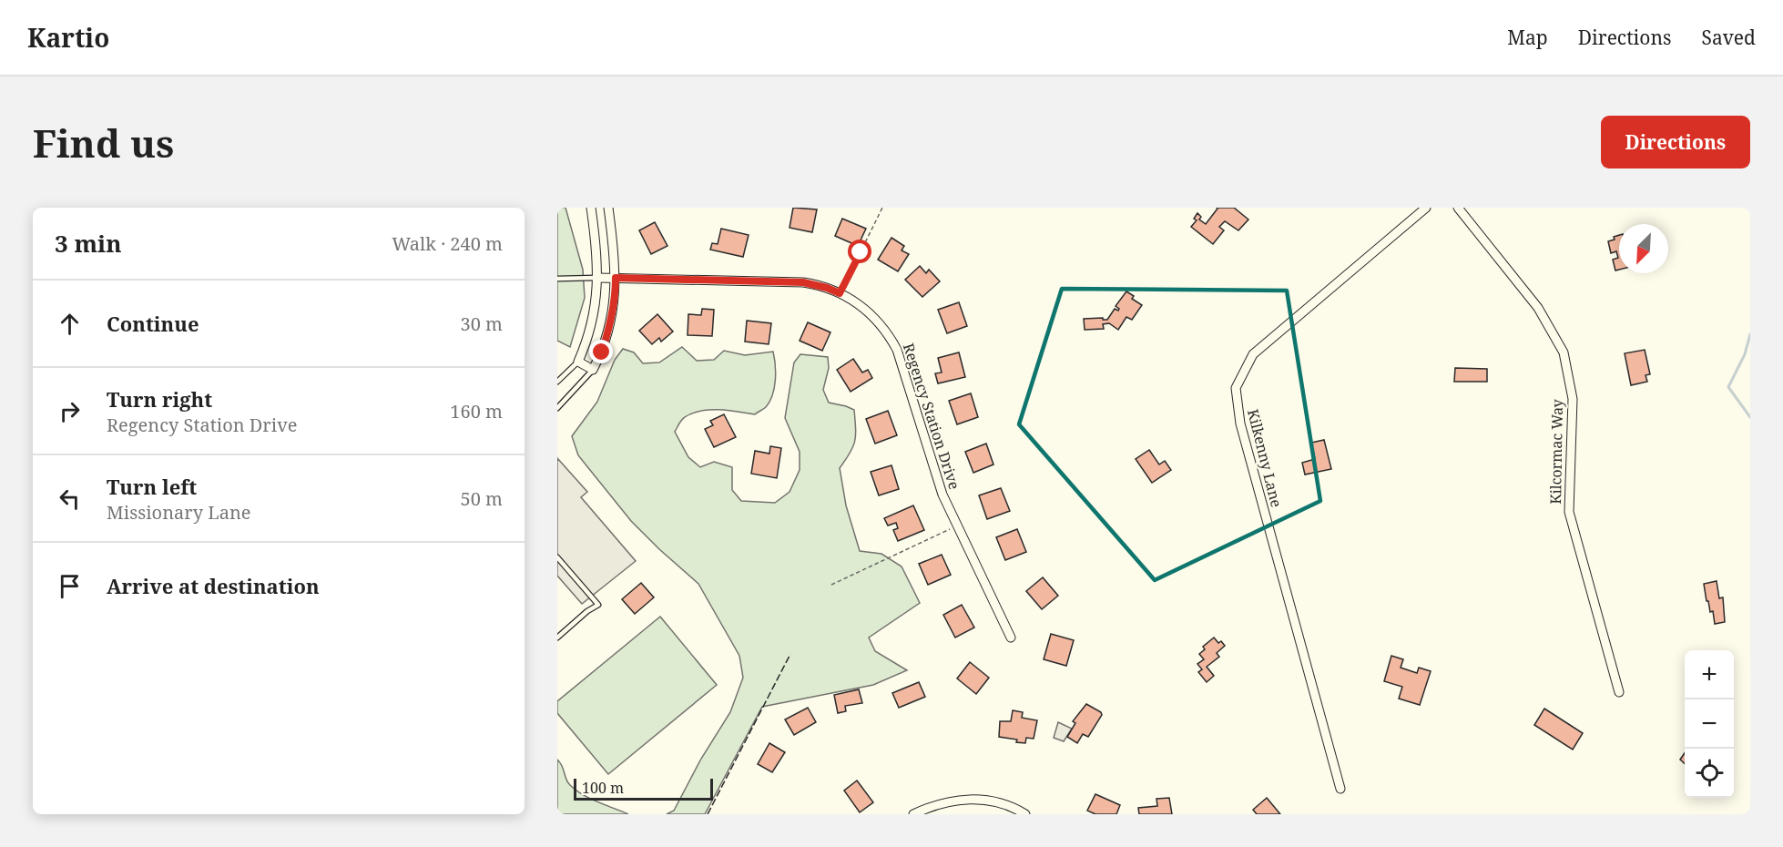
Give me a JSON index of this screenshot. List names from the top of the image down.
{
  "streets": {
    "street": ["Regency Station Drive", "Kilcormac Way", "Kilkenny Lane"]
  },
  "scale_bar": "100 m",
  "north": "bottom left",
  "page": {
    "header": "Kartio",
    "nav": ["Map", "Directions", "Saved"],
    "buttons": "Directions",
    "title": "Find us",
    "heading": ["3 min", "Walk · 240 m"],
    "list": [
      ["Continue", "30 m"],
      ["Turn right", "Regency Station Drive", "160 m"],
      ["Turn left", "Missionary Lane", "50 m"],
      "Arrive at destination"
    ],
    "map_buttons": ["+", "−"],
    "scale": "100 m"
  }
}
